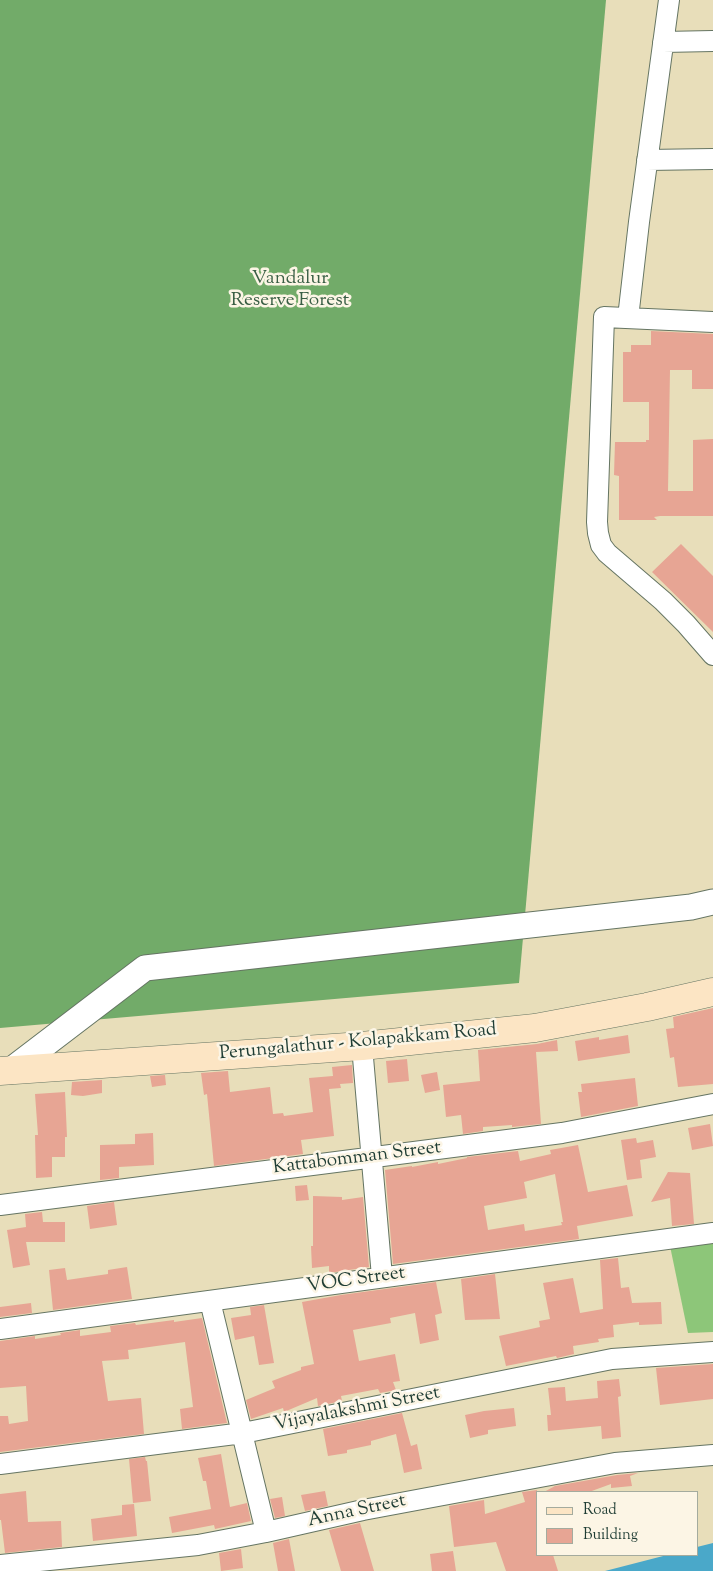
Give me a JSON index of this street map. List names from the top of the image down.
{
  "streets": {
    "main road": ["Perungalathur - Kolapakkam Road"],
    "street": [
      "Kattabomman Street",
      "VOC Street",
      "Vijayalakshmi Street",
      "Anna Street"
    ]
  },
  "parks": ["Vandalur Reserve Forest"],
  "legend": ["Road", "Building"]
}
